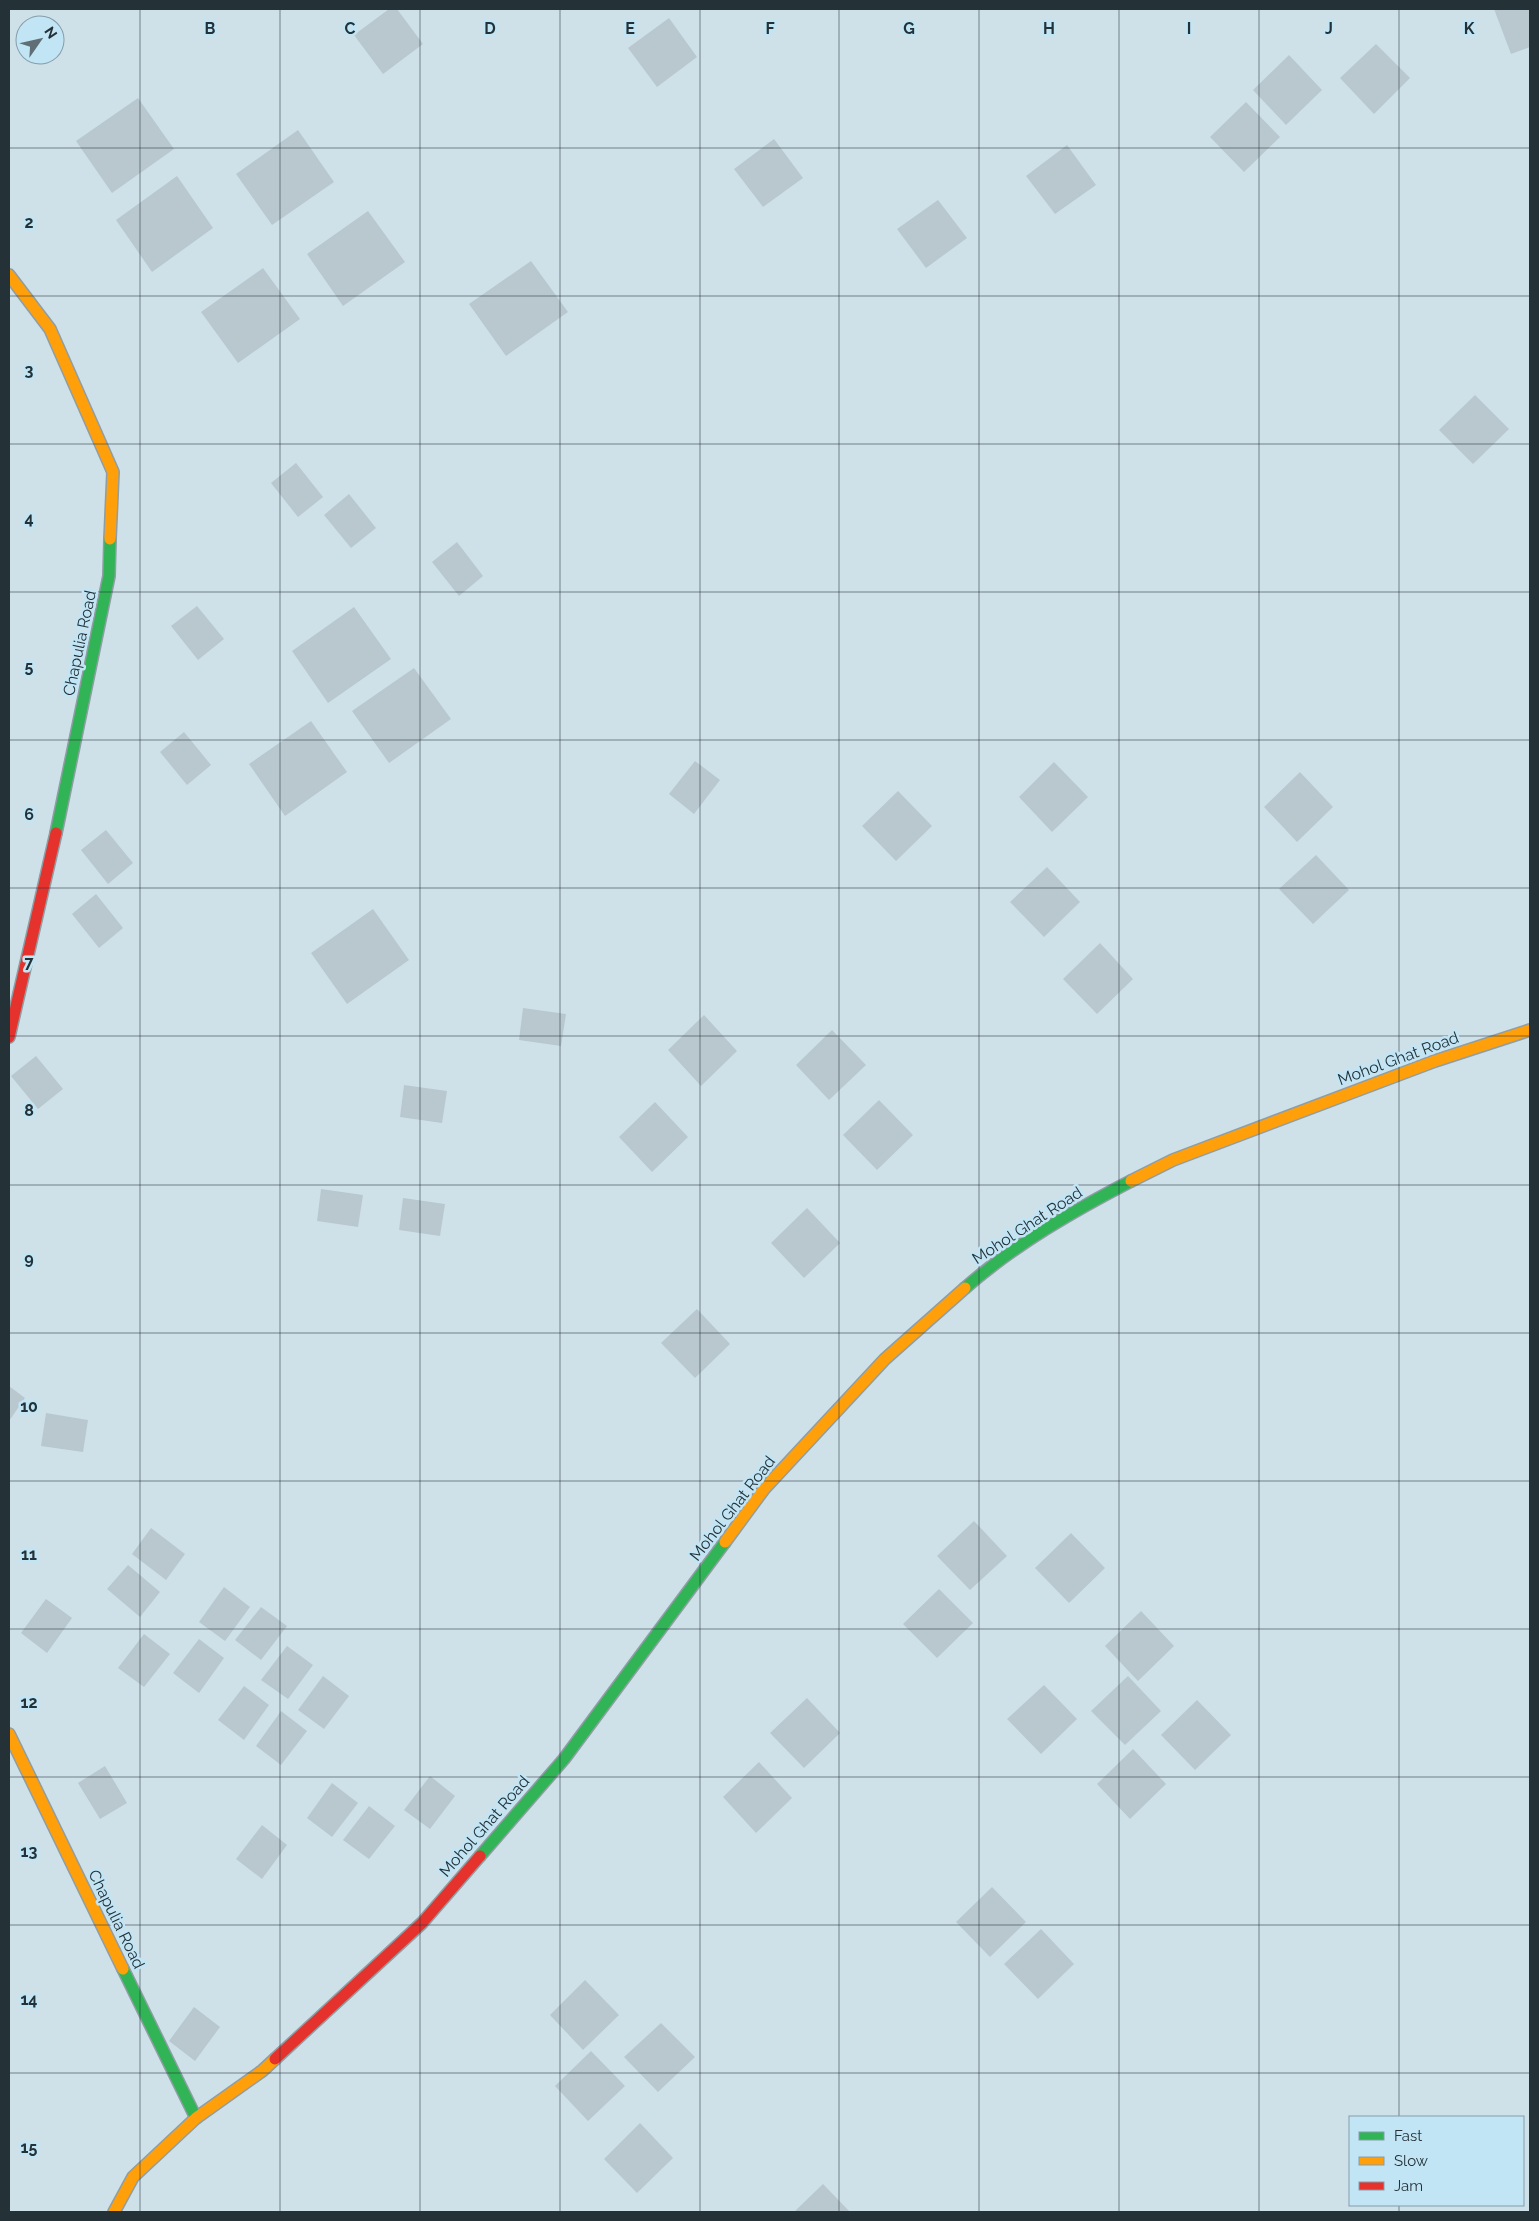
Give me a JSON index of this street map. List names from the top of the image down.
{
  "streets": {
    "street": ["Chapulia Road", "Mohol Ghat Road"]
  },
  "crossings": [
    ["Chapulia Road", "Mohol Ghat Road"]
  ],
  "legend": ["Fast", "Slow", "Jam"],
  "north": "top right",
  "grid": {
    "columns": [
      "B",
      "C",
      "D",
      "E",
      "F",
      "G",
      "H",
      "I",
      "J",
      "K"
    ],
    "rows": [
      "2",
      "3",
      "4",
      "5",
      "6",
      "7",
      "8",
      "9",
      "10",
      "11",
      "12",
      "13",
      "14",
      "15"
    ]
  }
}
